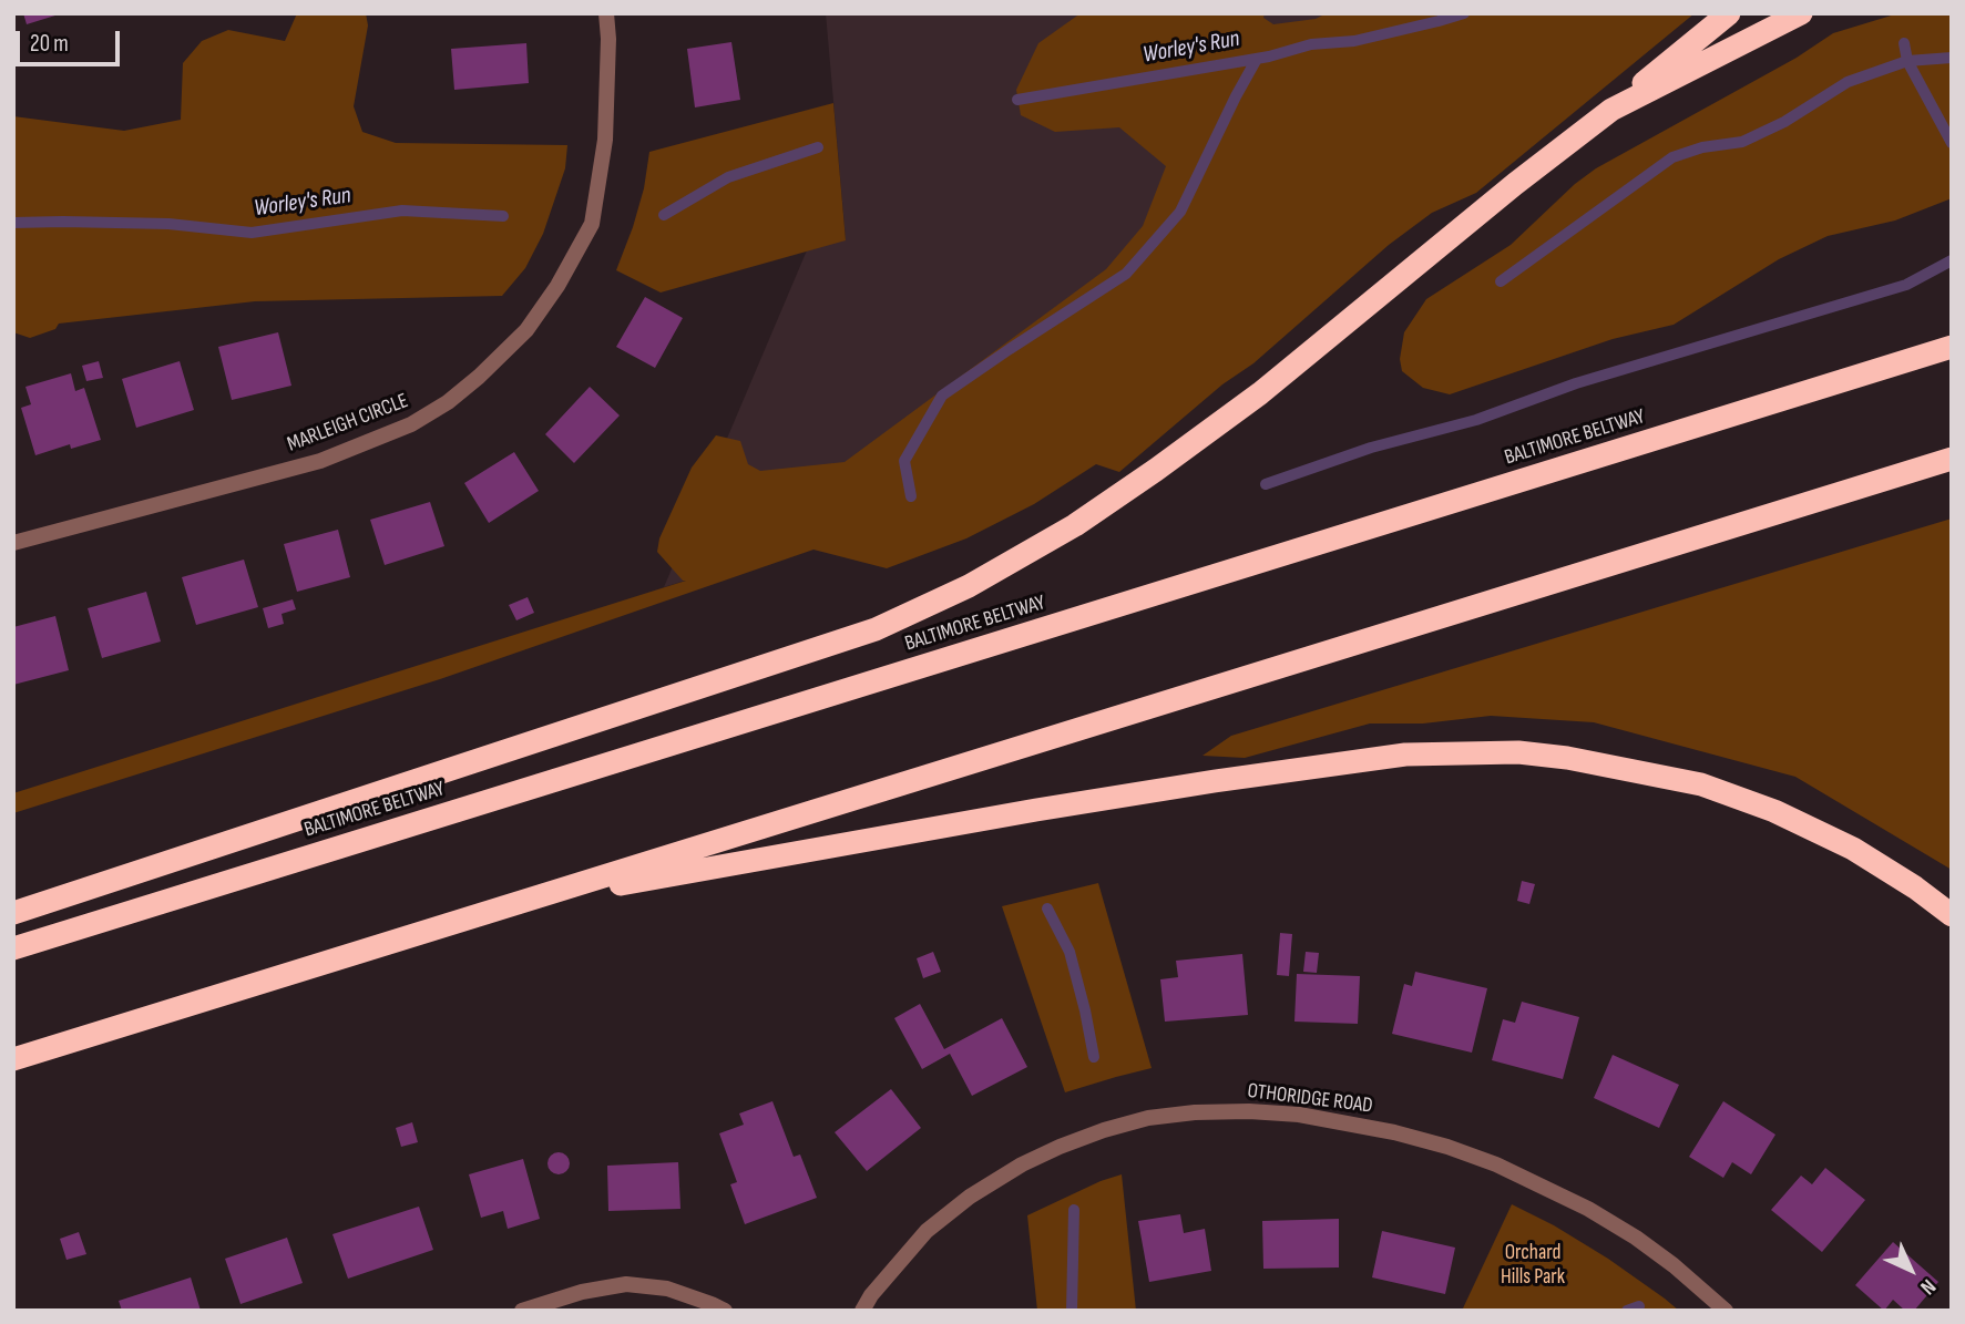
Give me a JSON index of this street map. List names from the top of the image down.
{
  "streets": {
    "highway": ["BALTIMORE BELTWAY"],
    "street": ["MARLEIGH CIRCLE", "OTHORIDGE ROAD"]
  },
  "water": ["Worley's Run"],
  "parks": ["Orchard Hills Park"],
  "scale_bar": "20 m",
  "north": "bottom right"
}
